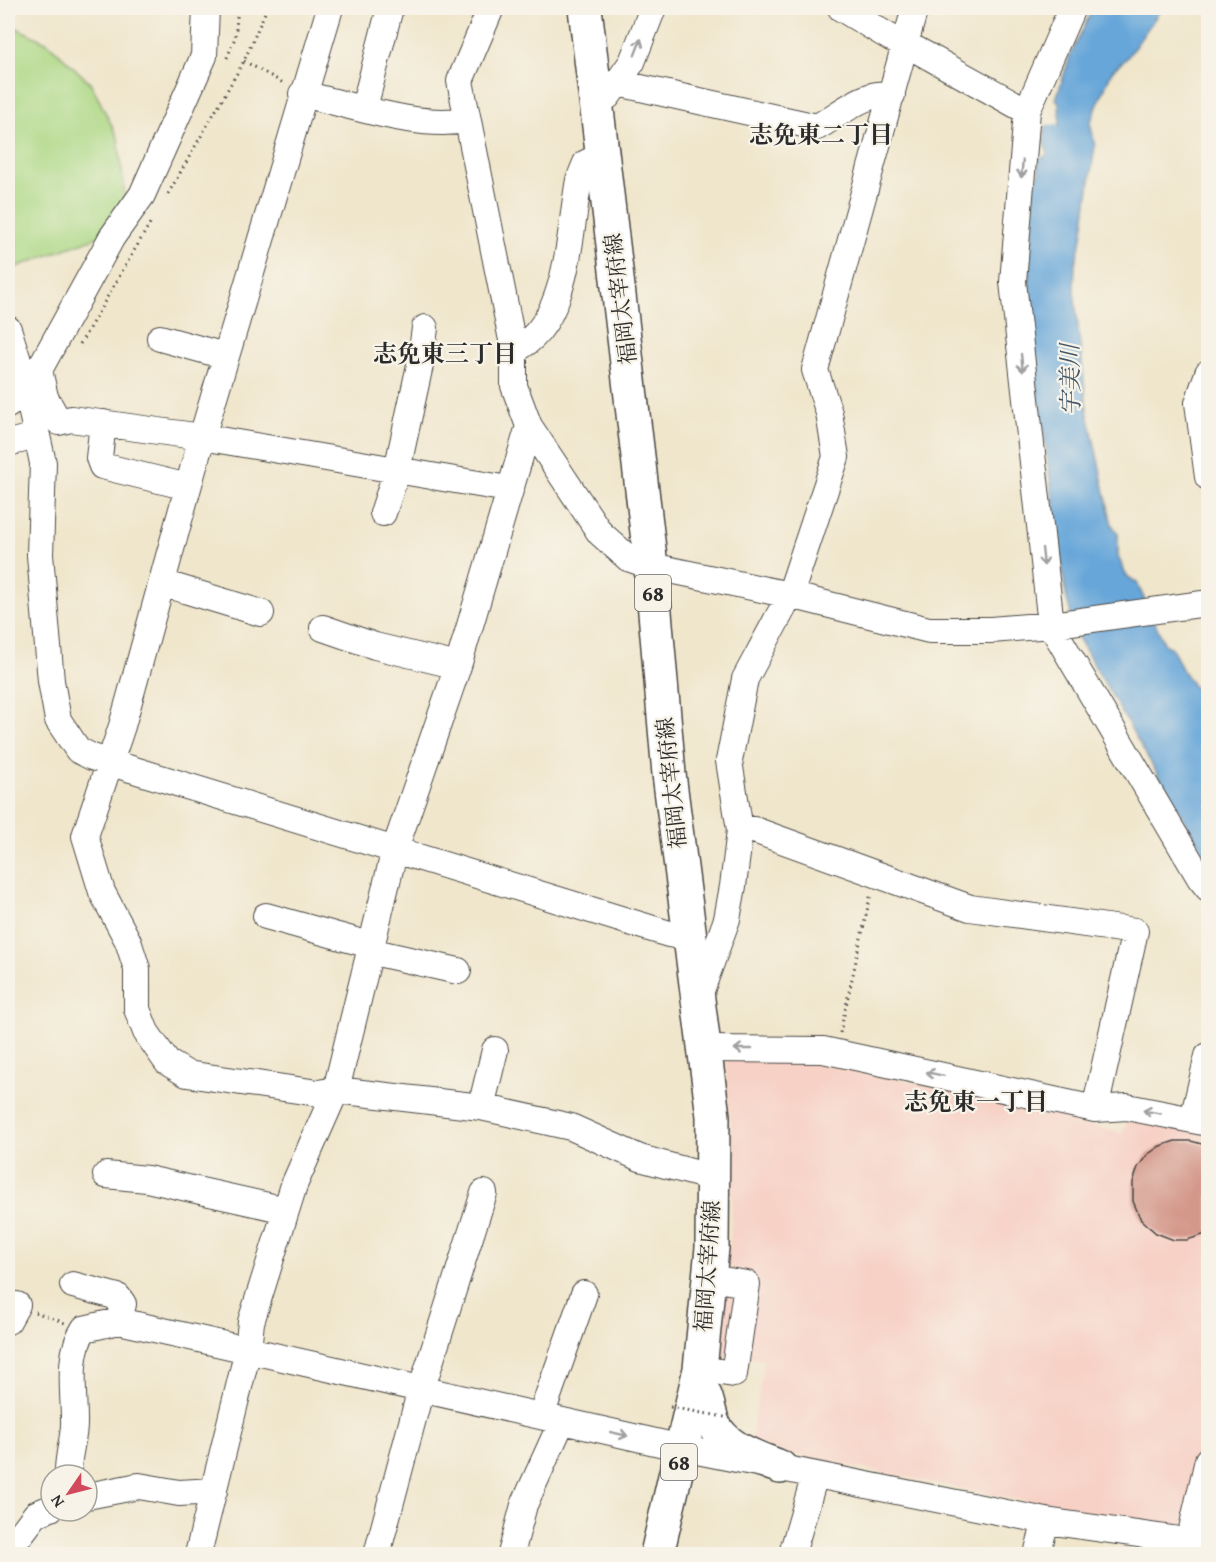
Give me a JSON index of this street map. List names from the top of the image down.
{
  "streets": {
    "main road": ["福岡太宰府線", "68"]
  },
  "districts": ["志免東二丁目", "志免東三丁目", "志免東一丁目"],
  "water": ["宇美川"],
  "north": "bottom left"
}
